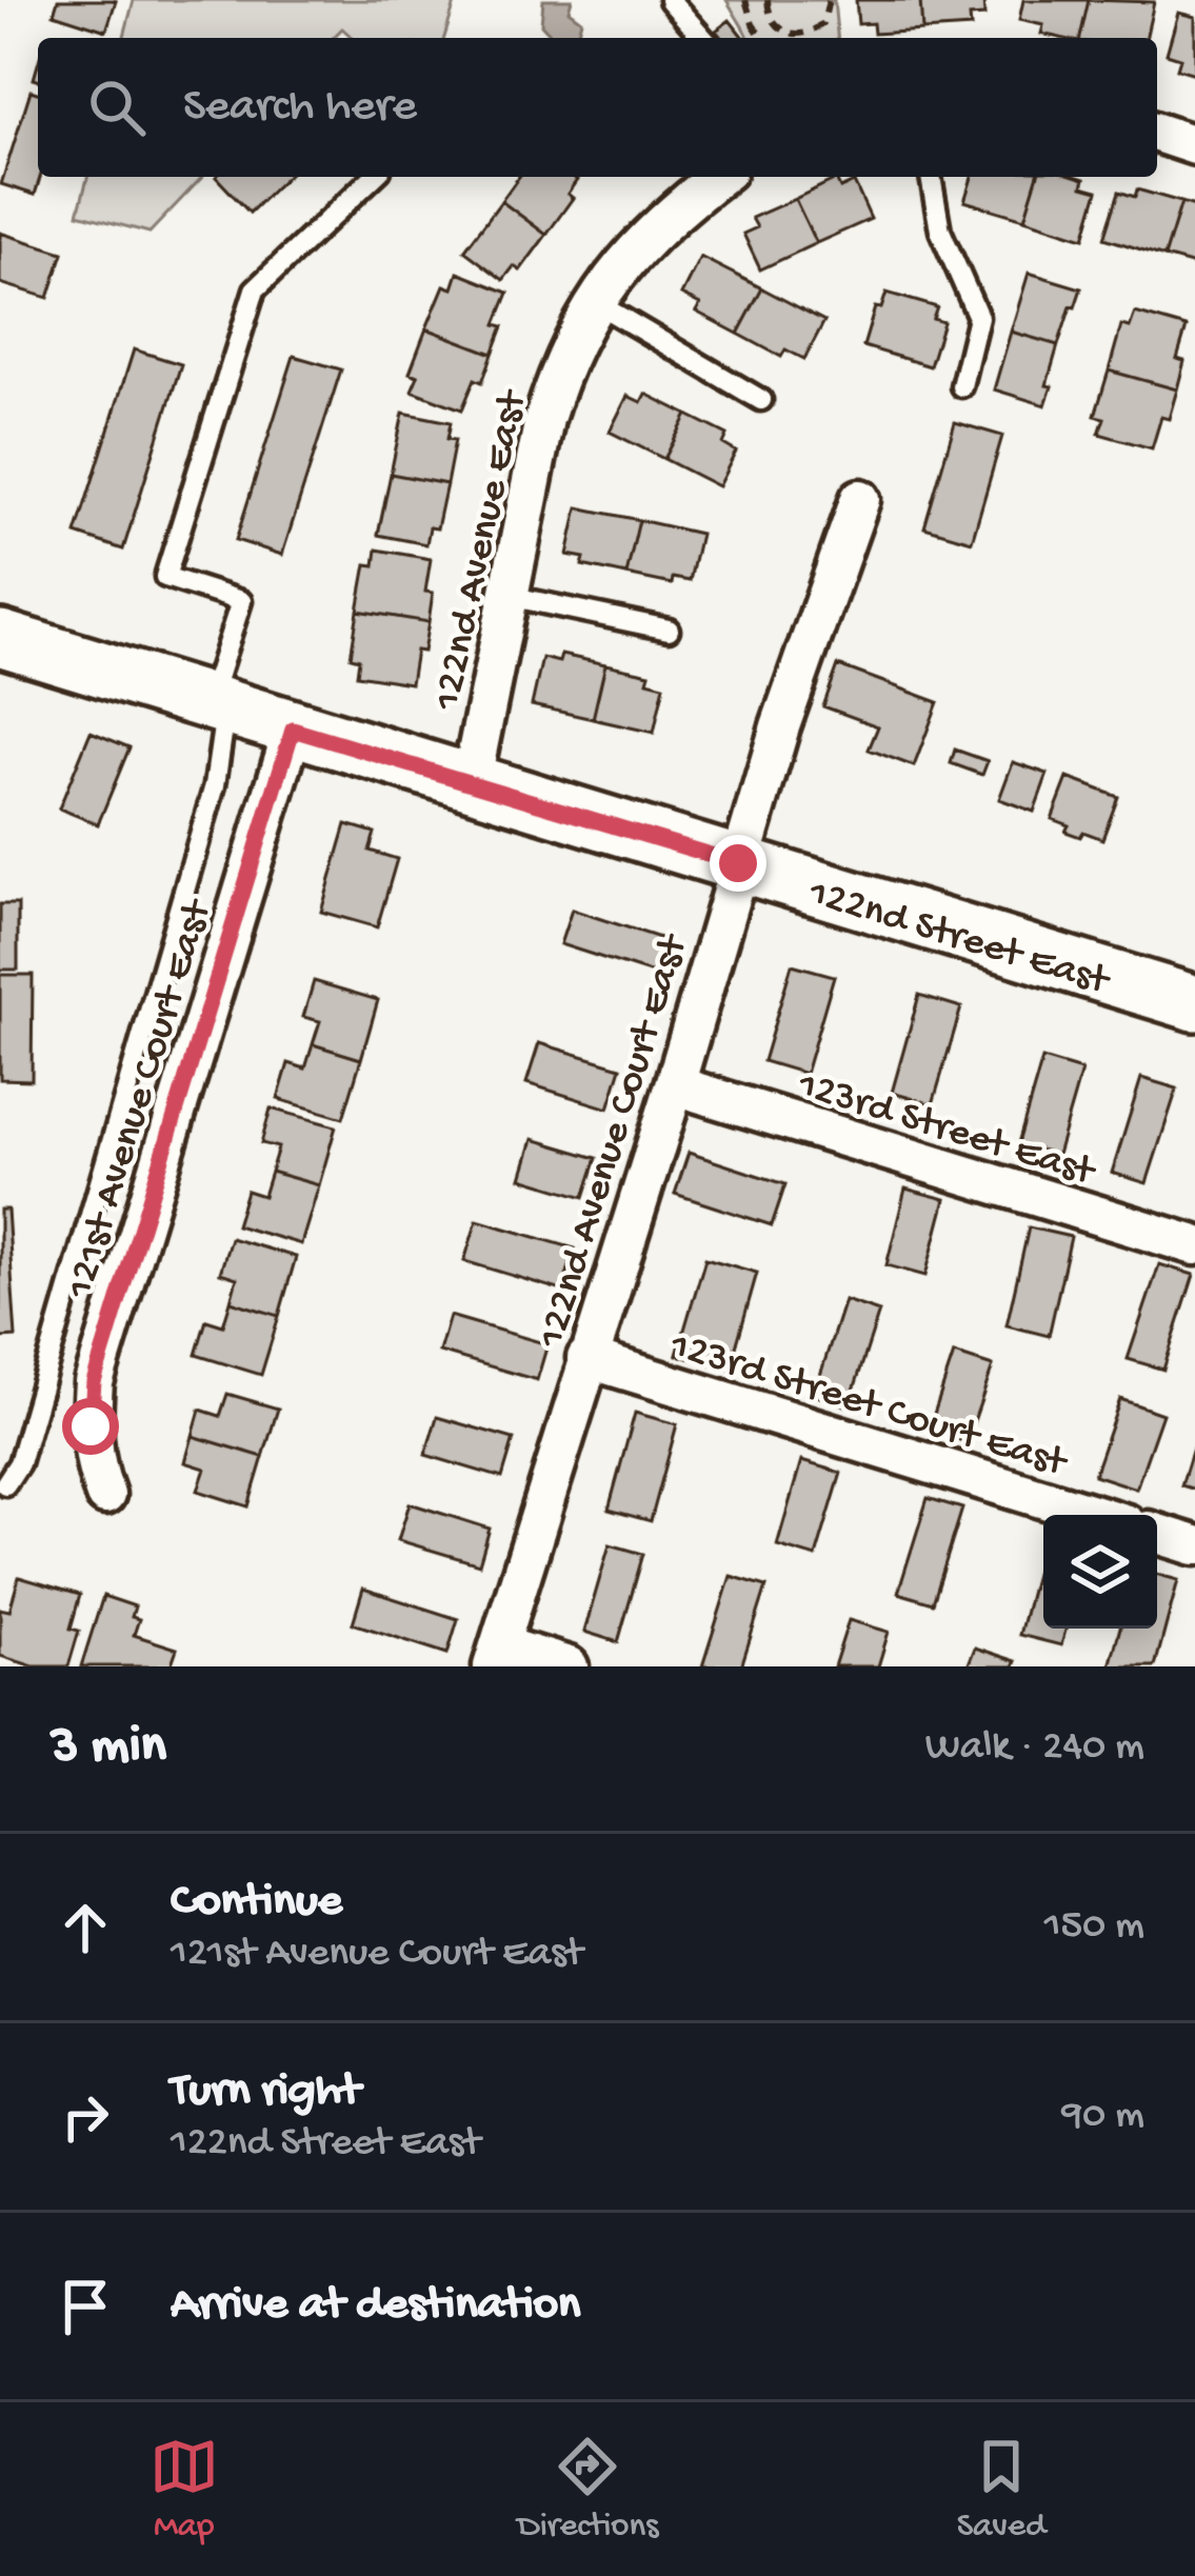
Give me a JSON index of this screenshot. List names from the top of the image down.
{
  "streets": {
    "street": [
      "122nd Avenue East",
      "122nd Street East",
      "121st Avenue Court East",
      "123rd Street East",
      "122nd Avenue Court East",
      "123rd Street Court East"
    ]
  },
  "crossings": [
    ["122nd Avenue East", "122nd Street East"],
    ["122nd Street East", "121st Avenue Court East"],
    ["122nd Street East", "122nd Avenue Court East"],
    ["123rd Street East", "122nd Avenue Court East"],
    ["122nd Avenue Court East", "123rd Street Court East"]
  ],
  "page": {
    "search": "Search here",
    "heading": ["3 min", "Walk · 240 m"],
    "list": [
      ["Continue", "121st Avenue Court East", "150 m"],
      ["Turn right", "122nd Street East", "90 m"],
      "Arrive at destination"
    ],
    "nav": ["Map", "Directions", "Saved"]
  }
}
